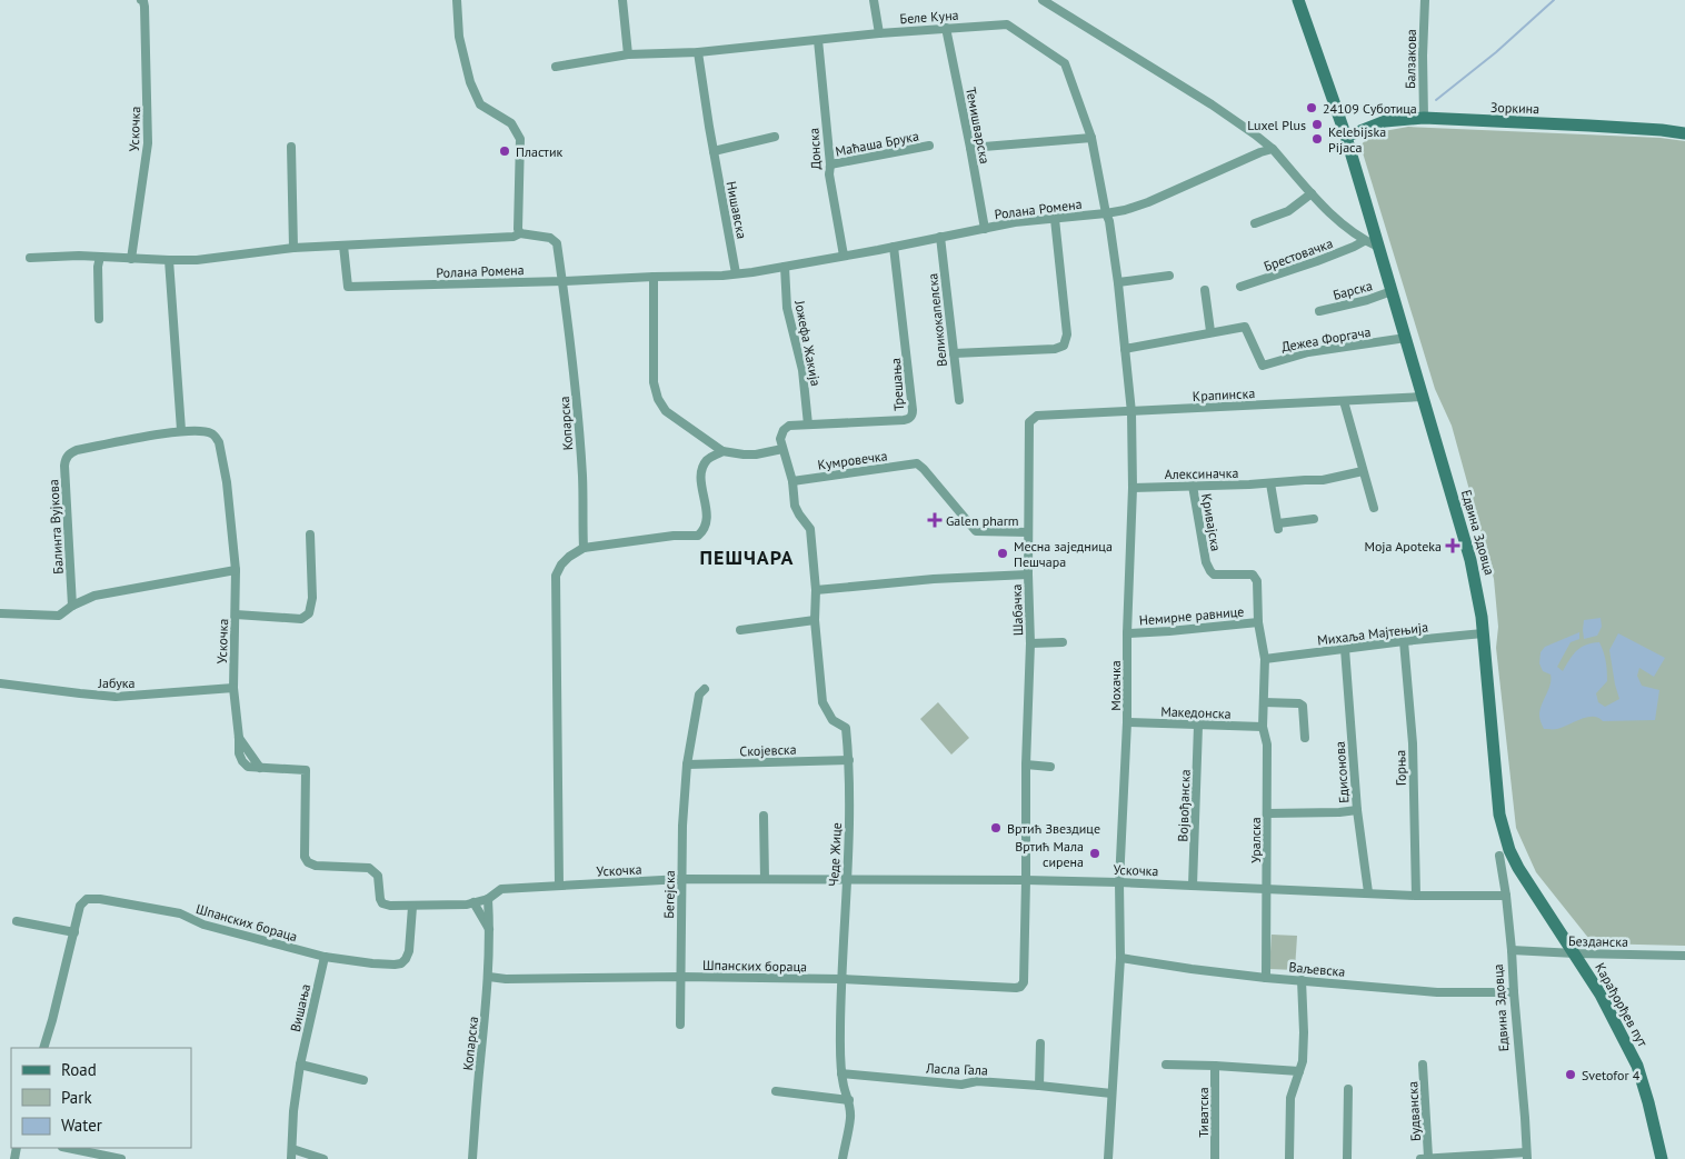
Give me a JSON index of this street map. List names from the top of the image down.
{
  "streets": {
    "main road": ["Зоркина", "Едвина Здовца", "Карађорђев пут"],
    "street": [
      "Беле Куна",
      "Балзакова",
      "Темишварска",
      "Ускочка",
      "Маћаша Брука",
      "Донска",
      "Ролана Ромена",
      "Нишавска",
      "Брестовачка",
      "Барска",
      "Великокапелска",
      "Дежеа Форгача",
      "Јожефа Жакија",
      "Трешања",
      "Крапинска",
      "Копарска",
      "Кумровечка",
      "Алексиначка",
      "Кривајска",
      "Балинта Вујкова",
      "Шабачка",
      "Немирне равнице",
      "Михаља Мајтењија",
      "Јабука",
      "Мохачка",
      "Македонска",
      "Скојевска",
      "Горња",
      "Едисонова",
      "Војвођанска",
      "Уралска",
      "Чеде Жице",
      "Бегејска",
      "Шпанских бораца",
      "Безданска",
      "Ваљевска",
      "Вишања",
      "Ласла Гала",
      "Будванска",
      "Тиватска"
    ]
  },
  "crossings": [
    ["Беле Куна", "Темишварска"],
    ["Беле Куна", "Донска"],
    ["Беле Куна", "Ролана Ромена"],
    ["Беле Куна", "Нишавска"],
    ["Беле Куна", "Мохачка"],
    ["Балзакова", "Зоркина"],
    ["Зоркина", "Едвина Здовца"],
    ["Темишварска", "Ролана Ромена"],
    ["Ускочка", "Копарска"],
    ["Ускочка", "Балинта Вујкова"],
    ["Ускочка", "Едвина Здовца"],
    ["Ускочка", "Шабачка"],
    ["Ускочка", "Јабука"],
    ["Ускочка", "Мохачка"],
    ["Ускочка", "Горња"],
    ["Ускочка", "Едисонова"],
    ["Ускочка", "Војвођанска"],
    ["Ускочка", "Уралска"],
    ["Ускочка", "Чеде Жице"],
    ["Ускочка", "Бегејска"],
    ["Ускочка", "Шпанских бораца"],
    ["Маћаша Брука", "Донска"],
    ["Донска", "Ролана Ромена"],
    ["Ролана Ромена", "Нишавска"],
    ["Ролана Ромена", "Великокапелска"],
    ["Ролана Ромена", "Јожефа Жакија"],
    ["Ролана Ромена", "Трешања"],
    ["Ролана Ромена", "Копарска"],
    ["Ролана Ромена", "Мохачка"],
    ["Барска", "Едвина Здовца"],
    ["Дежеа Форгача", "Едвина Здовца"],
    ["Дежеа Форгача", "Мохачка"],
    ["Јожефа Жакија", "Трешања"],
    ["Крапинска", "Едвина Здовца"],
    ["Крапинска", "Шабачка"],
    ["Крапинска", "Мохачка"],
    ["Копарска", "Шпанских бораца"],
    ["Кумровечка", "Шабачка"],
    ["Алексиначка", "Кривајска"],
    ["Алексиначка", "Мохачка"],
    ["Кривајска", "Немирне равнице"],
    ["Кривајска", "Уралска"],
    ["Едвина Здовца", "Михаља Мајтењија"],
    ["Едвина Здовца", "Безданска"],
    ["Едвина Здовца", "Ваљевска"],
    ["Едвина Здовца", "Карађорђев пут"],
    ["Шабачка", "Шпанских бораца"],
    ["Немирне равнице", "Мохачка"],
    ["Немирне равнице", "Уралска"],
    ["Михаља Мајтењија", "Горња"],
    ["Михаља Мајтењија", "Едисонова"],
    ["Михаља Мајтењија", "Уралска"],
    ["Мохачка", "Македонска"],
    ["Мохачка", "Ваљевска"],
    ["Мохачка", "Ласла Гала"],
    ["Македонска", "Војвођанска"],
    ["Македонска", "Уралска"],
    ["Скојевска", "Чеде Жице"],
    ["Скојевска", "Бегејска"],
    ["Уралска", "Ваљевска"],
    ["Чеде Жице", "Шпанских бораца"],
    ["Чеде Жице", "Ласла Гала"],
    ["Бегејска", "Шпанских бораца"],
    ["Шпанских бораца", "Вишања"],
    ["Безданска", "Карађорђев пут"]
  ],
  "districts": ["ПЕШЧАРА"],
  "places": {
    "other": [
      "24109 Суботица",
      "Luxel Plus",
      "Kelebijska Pijaca",
      "Пластик",
      "Месна заједница Пешчара",
      "Вртић Звездице",
      "Вртић Мала сирена",
      "Svetofor 4"
    ],
    "health": ["Galen pharm", "Moja Apoteka"]
  },
  "legend": ["Road", "Park", "Water"]
}
